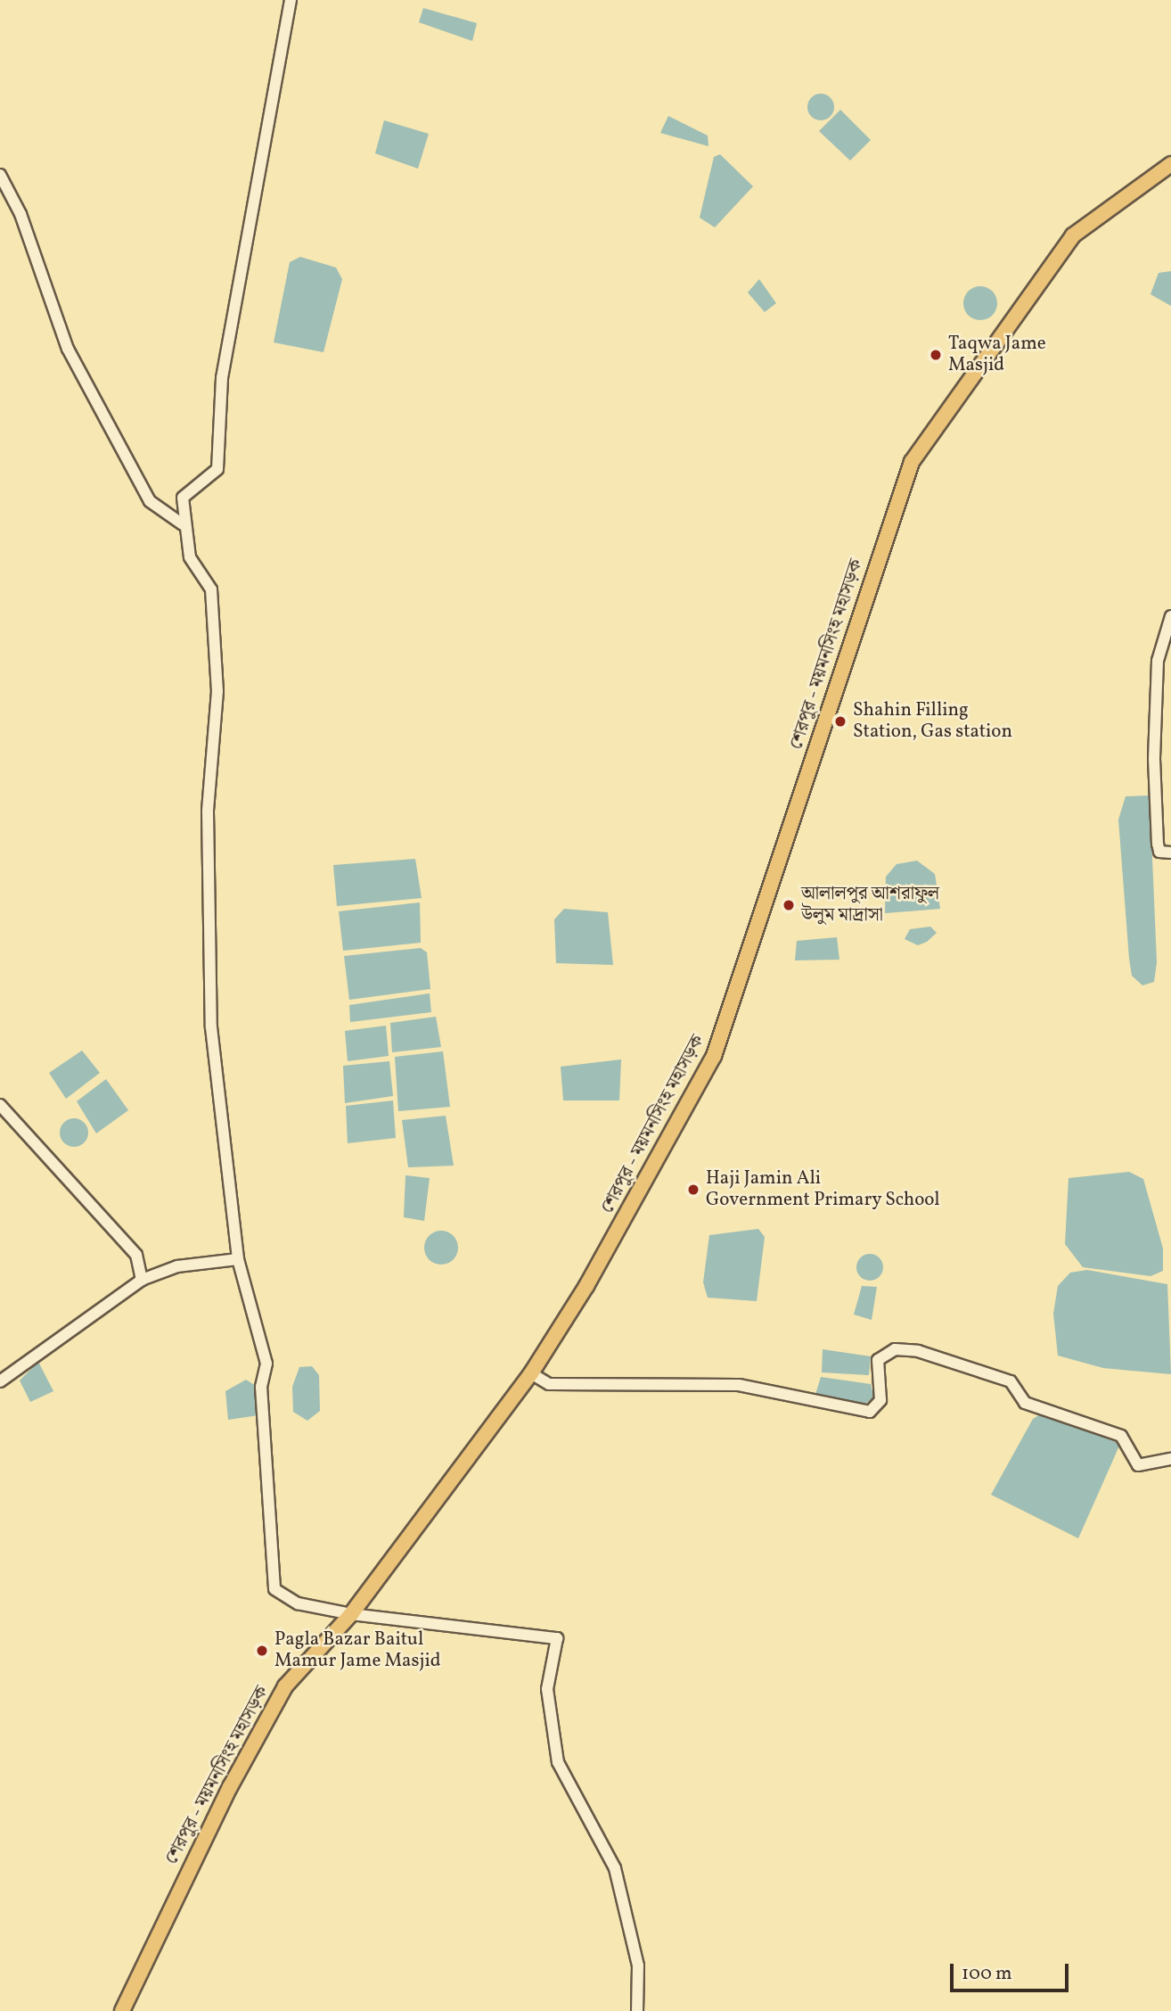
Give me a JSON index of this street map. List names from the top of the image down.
{
  "streets": {
    "main road": ["শেরপুর - ময়মনসিংহ মহাসড়ক"]
  },
  "places": [
    "Taqwa Jame Masjid",
    "Shahin Filling Station, Gas station",
    "আলালপুর আশরাফুল উলুম মাদ্রাসা",
    "Haji Jamin Ali Government Primary School",
    "Pagla Bazar Baitul Mamur Jame Masjid"
  ],
  "scale_bar": "100 m"
}
